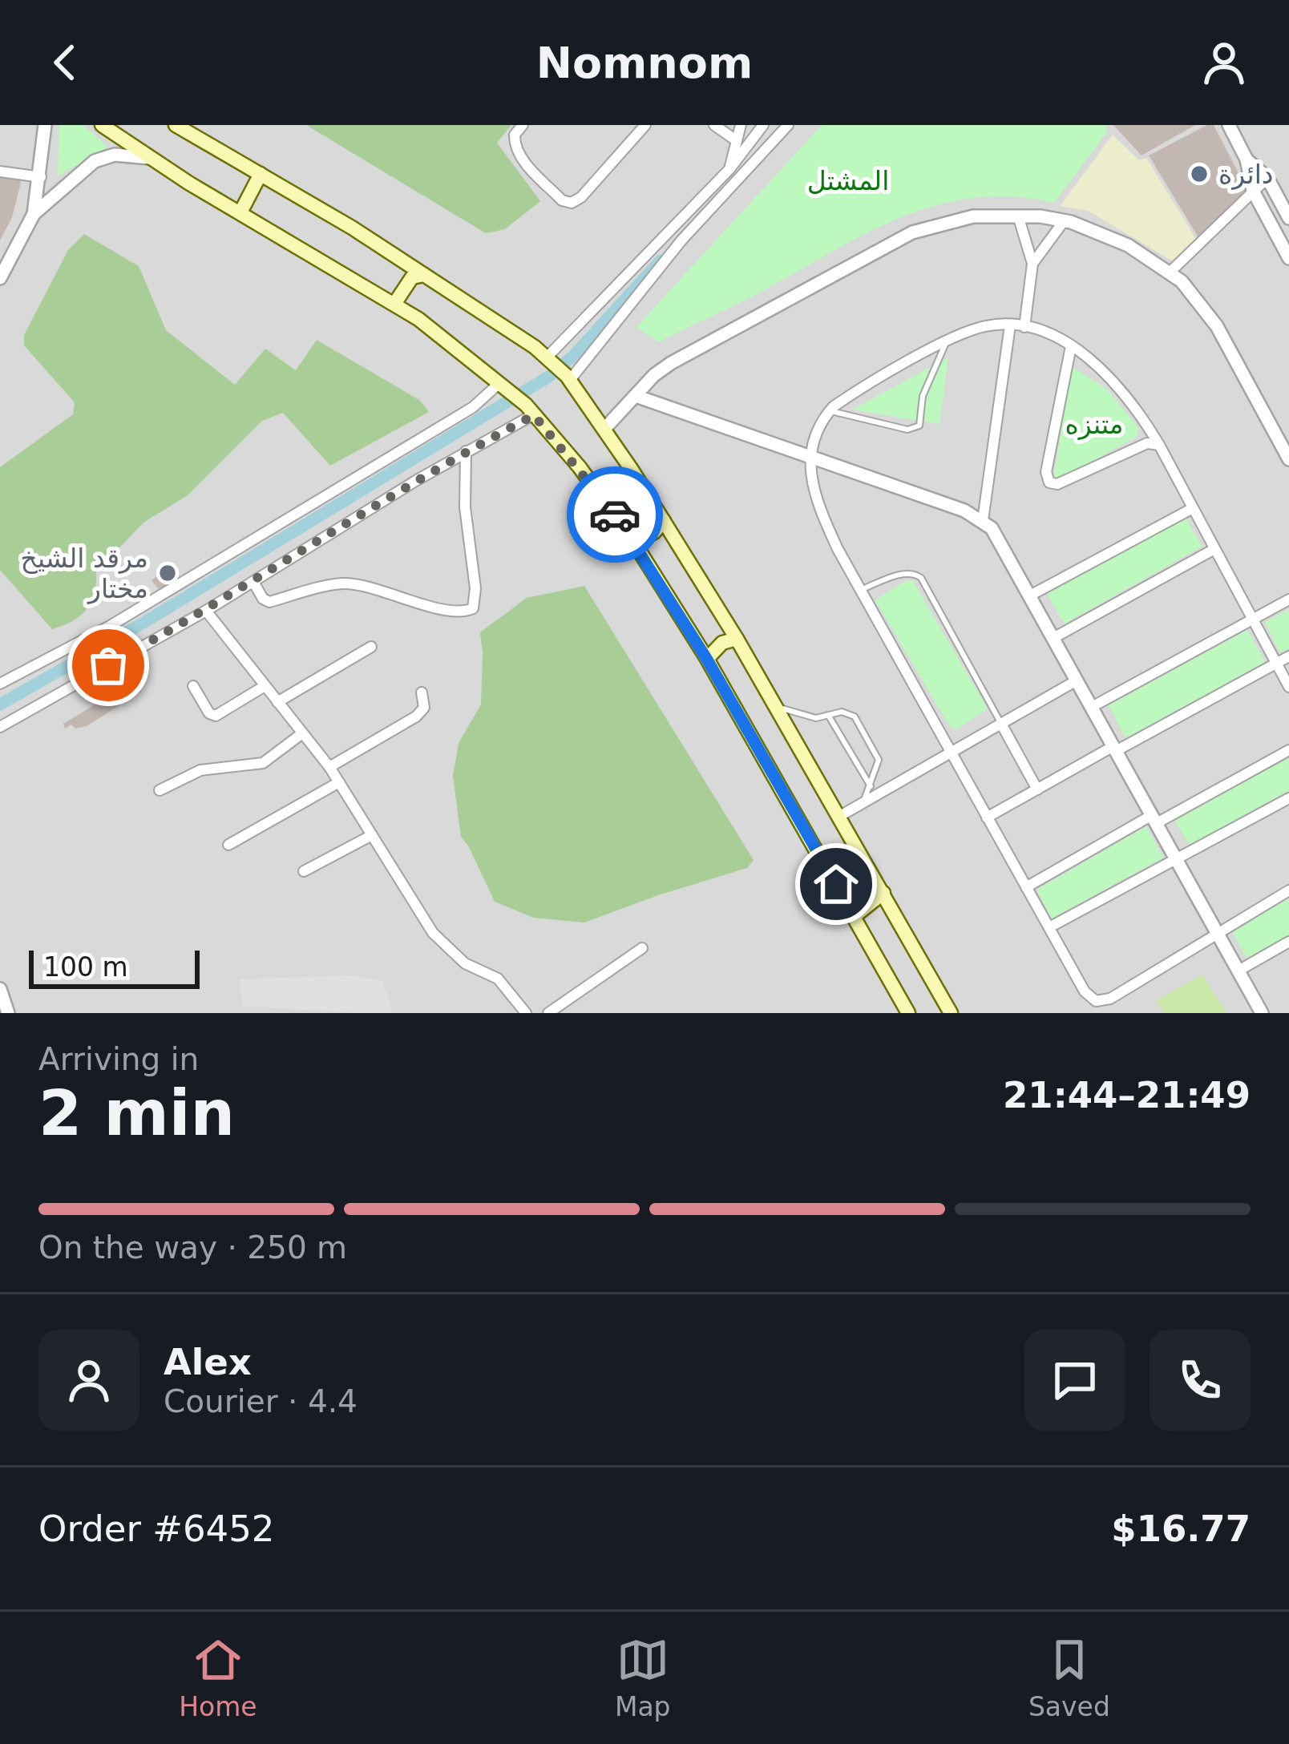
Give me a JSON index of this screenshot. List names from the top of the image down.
{
  "parks": ["المشتل", "متنزه"],
  "places": ["دائرة", "مرقد الشيخ مختار"],
  "scale_bar": "100 m",
  "page": {
    "header": "Nomnom",
    "scale": "100 m",
    "heading": ["2 min", "Arriving in", "21:44–21:49"],
    "panel": [
      "Alex",
      "Courier · 4.4",
      "Order #6452",
      "$16.77"
    ],
    "bar": "On the way · 250 m",
    "tabs": ["Home", "Map", "Saved"]
  }
}
